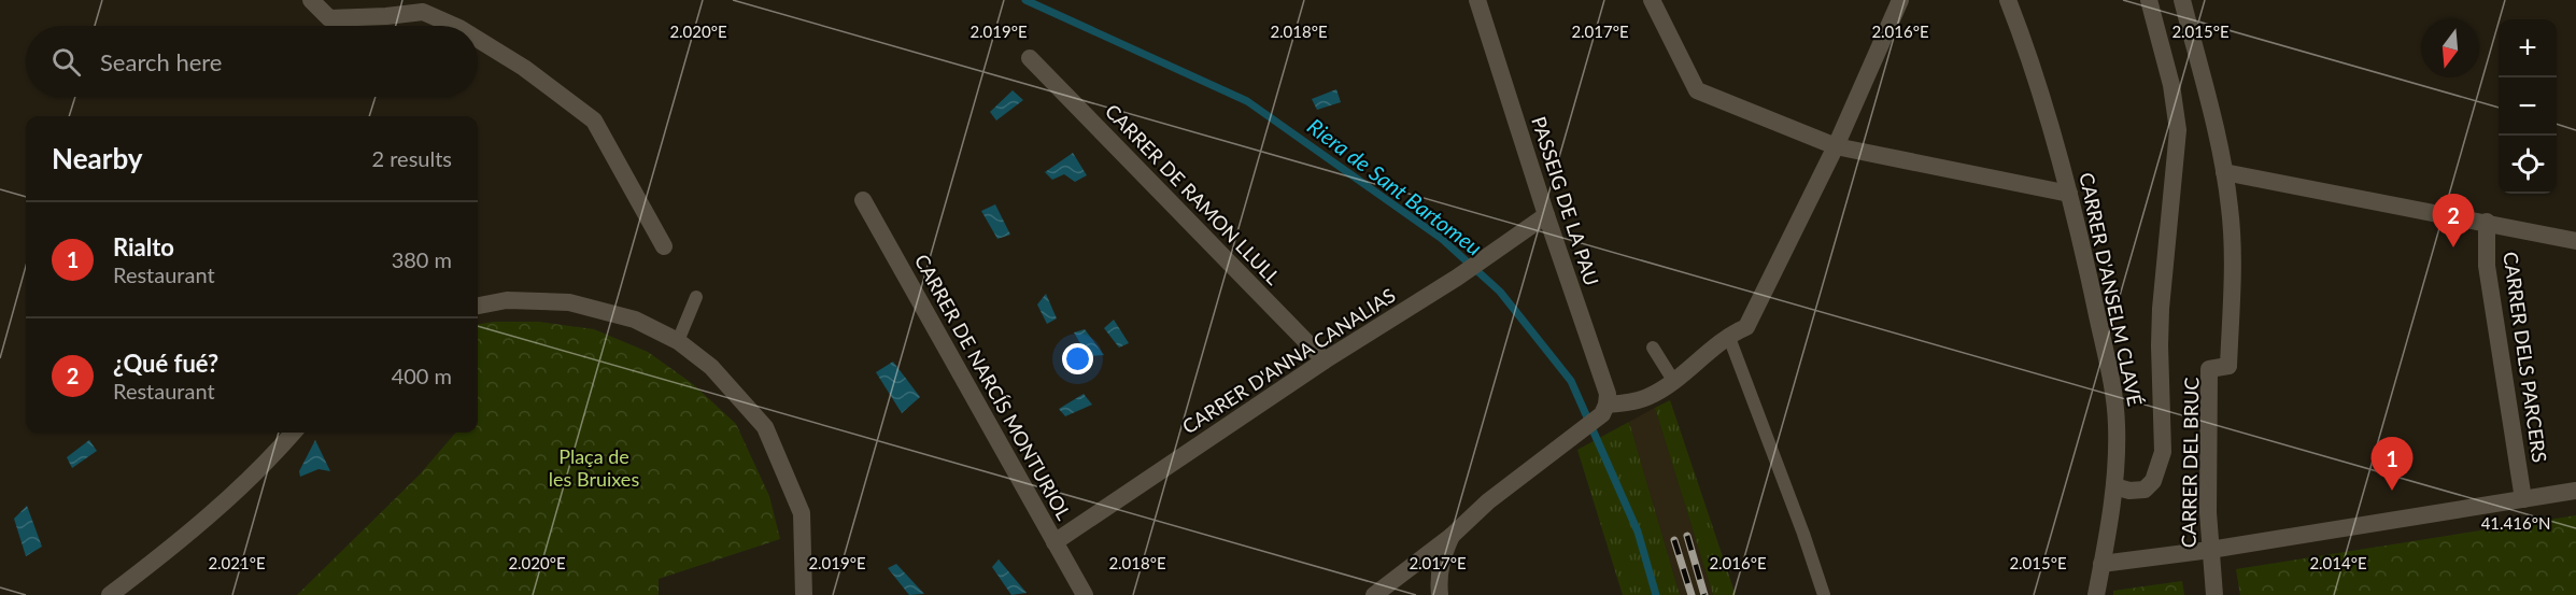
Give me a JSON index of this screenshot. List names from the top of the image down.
{
  "streets": {
    "street": [
      "CARRER DE RAMON LLULL",
      "PASSEIG DE LA PAU",
      "CARRER D'ANSELM CLAVÉ",
      "CARRER DELS PARCERS",
      "CARRER D'ANNA CANALIAS",
      "CARRER DE NARCÍS MONTURIOL",
      "CARRER DEL BRUC"
    ]
  },
  "crossings": [
    ["CARRER DE RAMON LLULL", "CARRER D'ANNA CANALIAS"],
    ["PASSEIG DE LA PAU", "CARRER D'ANNA CANALIAS"],
    ["CARRER D'ANNA CANALIAS", "CARRER DE NARCÍS MONTURIOL"]
  ],
  "water": ["Riera de Sant Bartomeu"],
  "parks": ["Plaça de les Bruixes"],
  "north": "bottom",
  "page": {
    "map_buttons": ["+", "−"],
    "search": "Search here",
    "heading": ["Nearby", "2 results"],
    "pins": ["2", "1"],
    "list": [
      {
        "mark": "1",
        "name": "Rialto",
        "note": "Restaurant",
        "value": "380 m"
      },
      {
        "mark": "2",
        "name": "¿Qué fué?",
        "note": "Restaurant",
        "value": "400 m"
      }
    ]
  },
  "coordinates": [
    "2.020°E",
    "2.019°E",
    "2.018°E",
    "2.017°E",
    "2.016°E",
    "2.015°E",
    "41.416°N",
    "2.014°E",
    "2.021°E"
  ]
}
